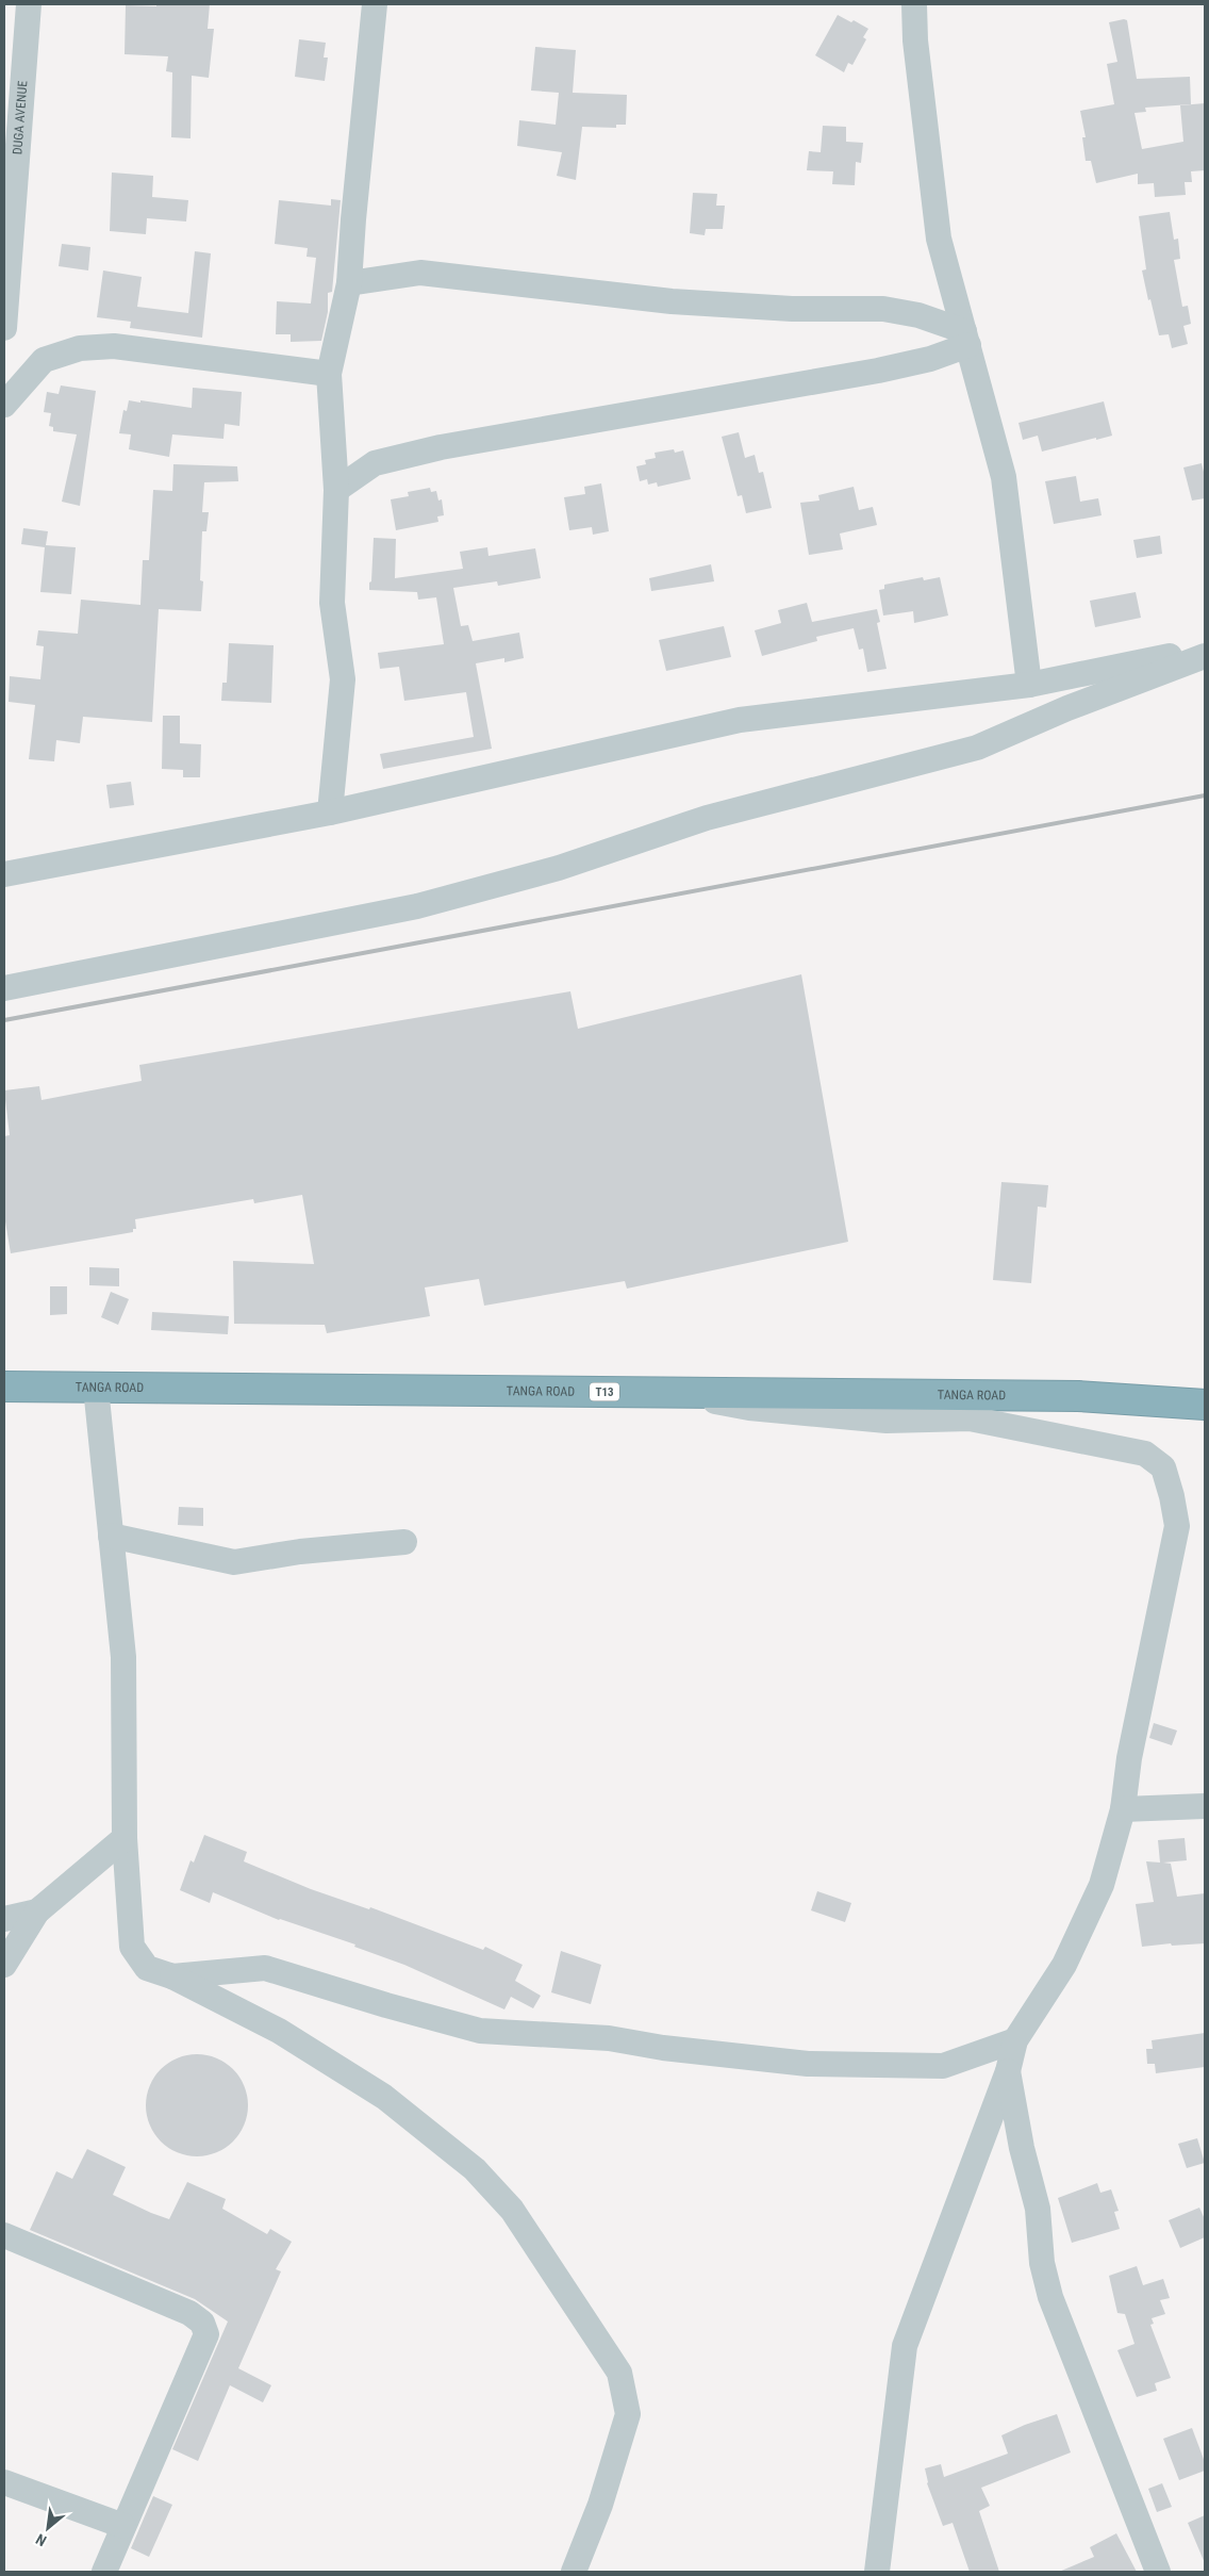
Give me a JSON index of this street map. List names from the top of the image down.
{
  "streets": {
    "highway": ["TANGA ROAD", "T13"],
    "street": ["DUGA AVENUE"]
  },
  "north": "bottom left"
}
